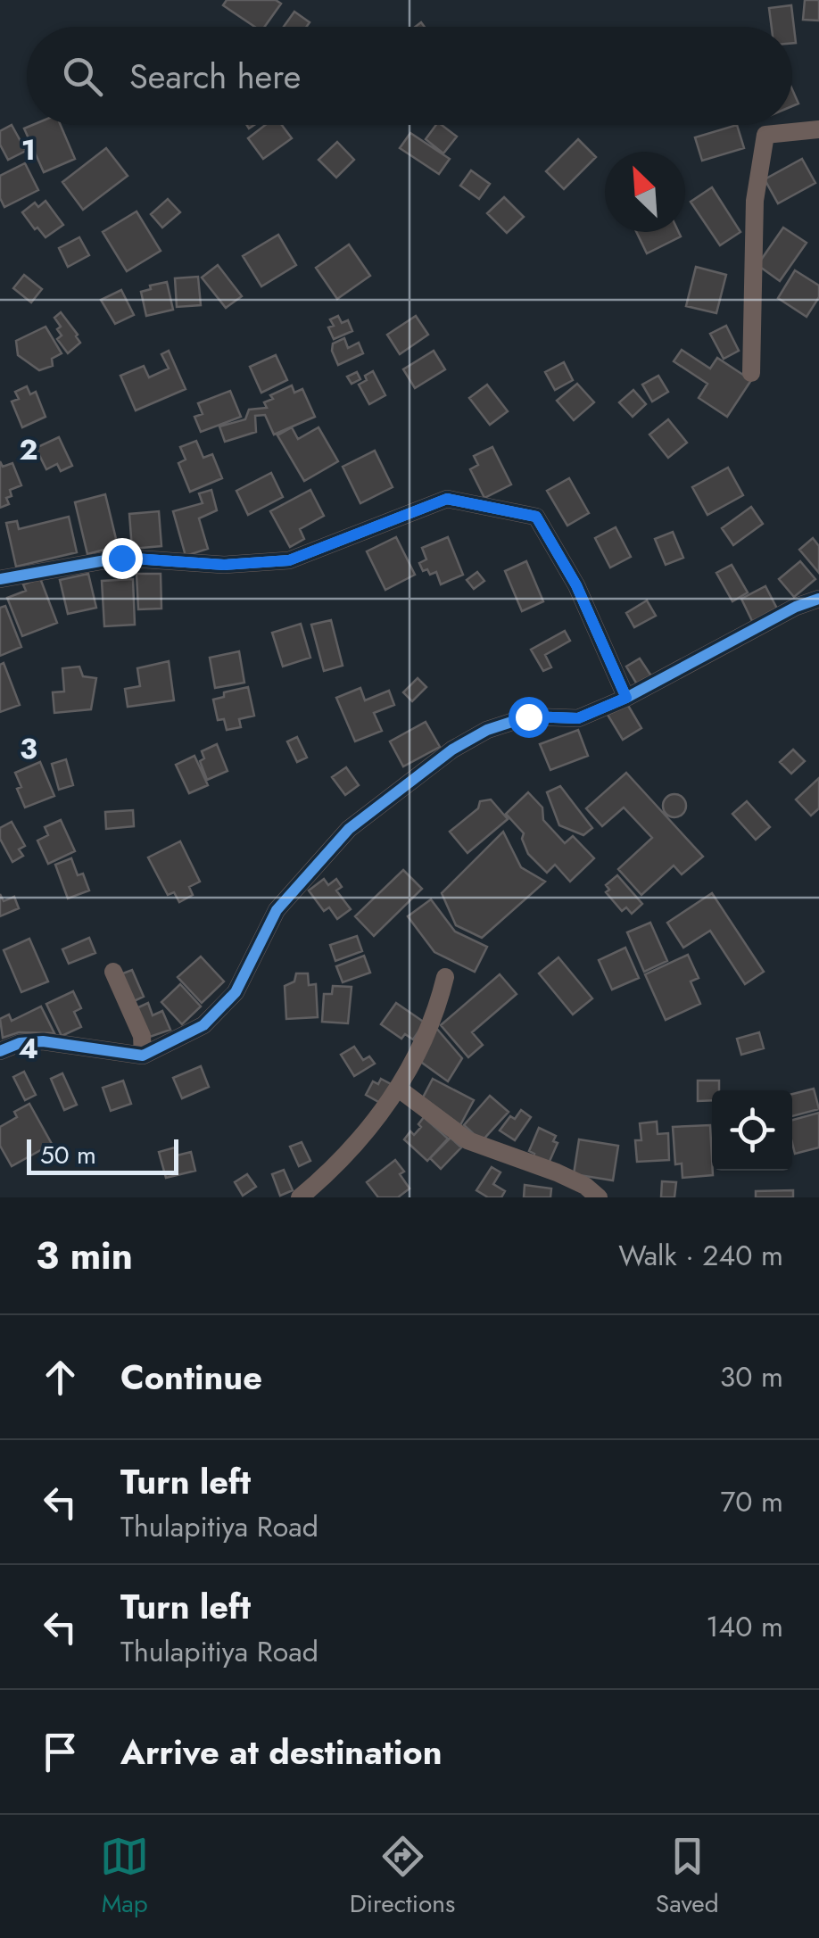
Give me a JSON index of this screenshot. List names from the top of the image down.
{
  "scale_bar": "50 m",
  "north": "top left",
  "page": {
    "search": "Search here",
    "scale": "50 m",
    "heading": ["3 min", "Walk · 240 m"],
    "list": [
      ["Continue", "30 m"],
      ["Turn left", "Thulapitiya Road", "70 m"],
      ["Turn left", "Thulapitiya Road", "140 m"],
      "Arrive at destination"
    ],
    "nav": ["Map", "Directions", "Saved"]
  },
  "grid": {
    "rows": [
      "1",
      "2",
      "3",
      "4"
    ]
  }
}
